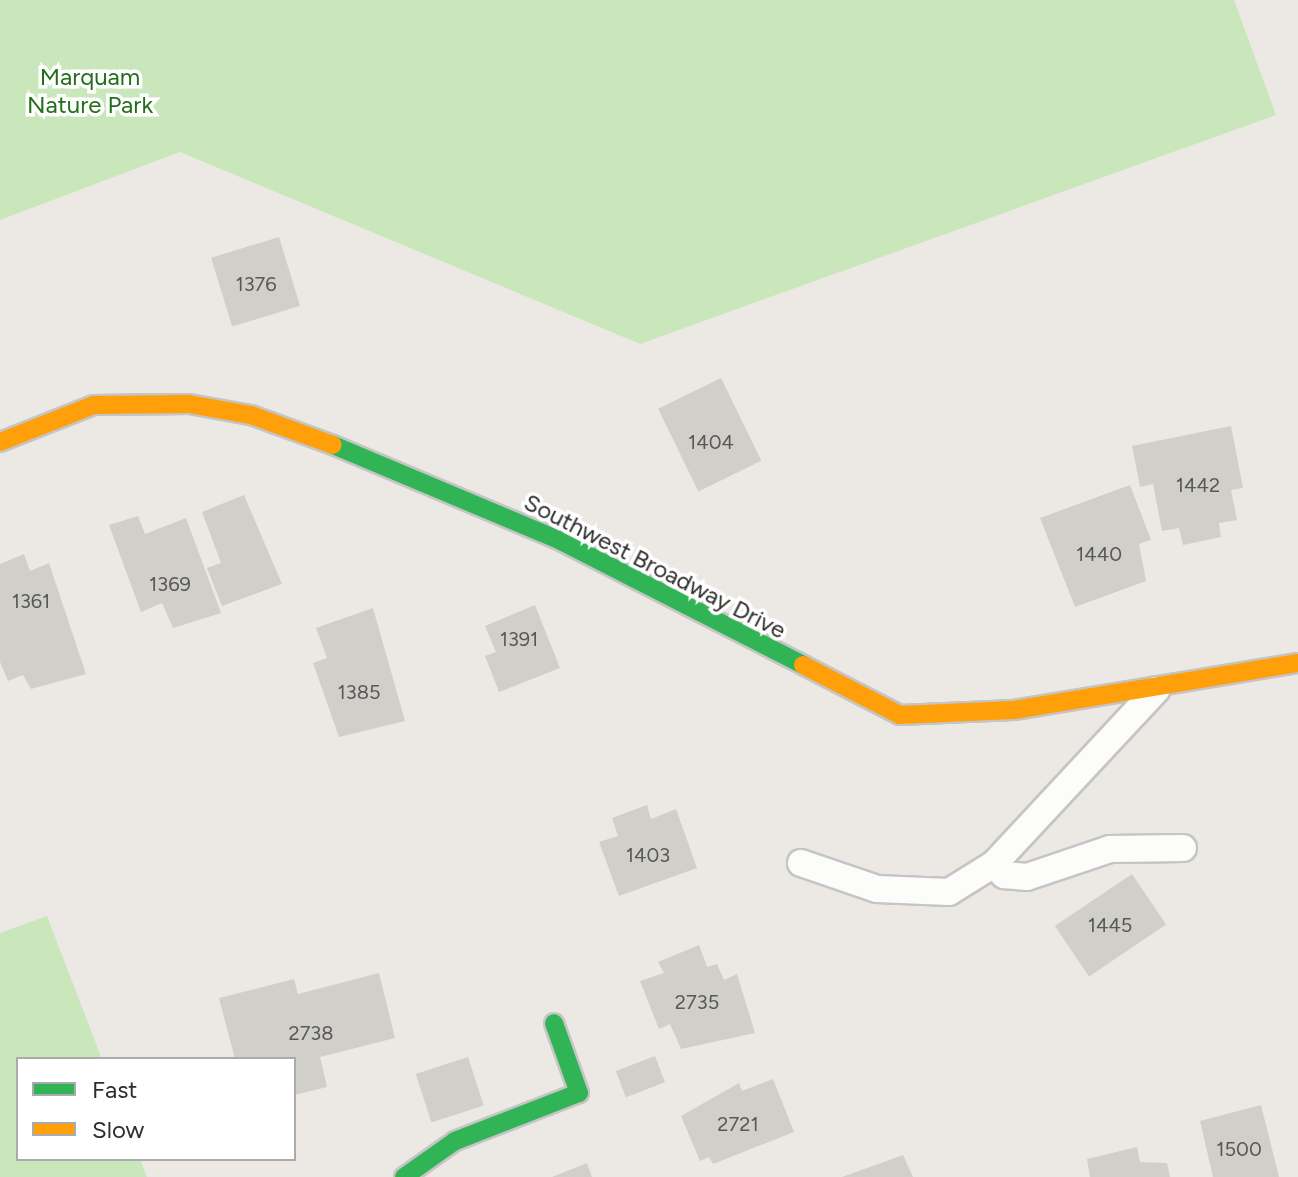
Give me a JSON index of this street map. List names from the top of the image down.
{
  "streets": {
    "street": ["Southwest Broadway Drive"]
  },
  "parks": ["Marquam Nature Park"],
  "house_numbers": [
    "1376",
    "1404",
    "1442",
    "1440",
    "1369",
    "1361",
    "1391",
    "1385",
    "1403",
    "1445",
    "2735",
    "2738",
    "2721",
    "1500"
  ],
  "legend": ["Fast", "Slow"]
}
